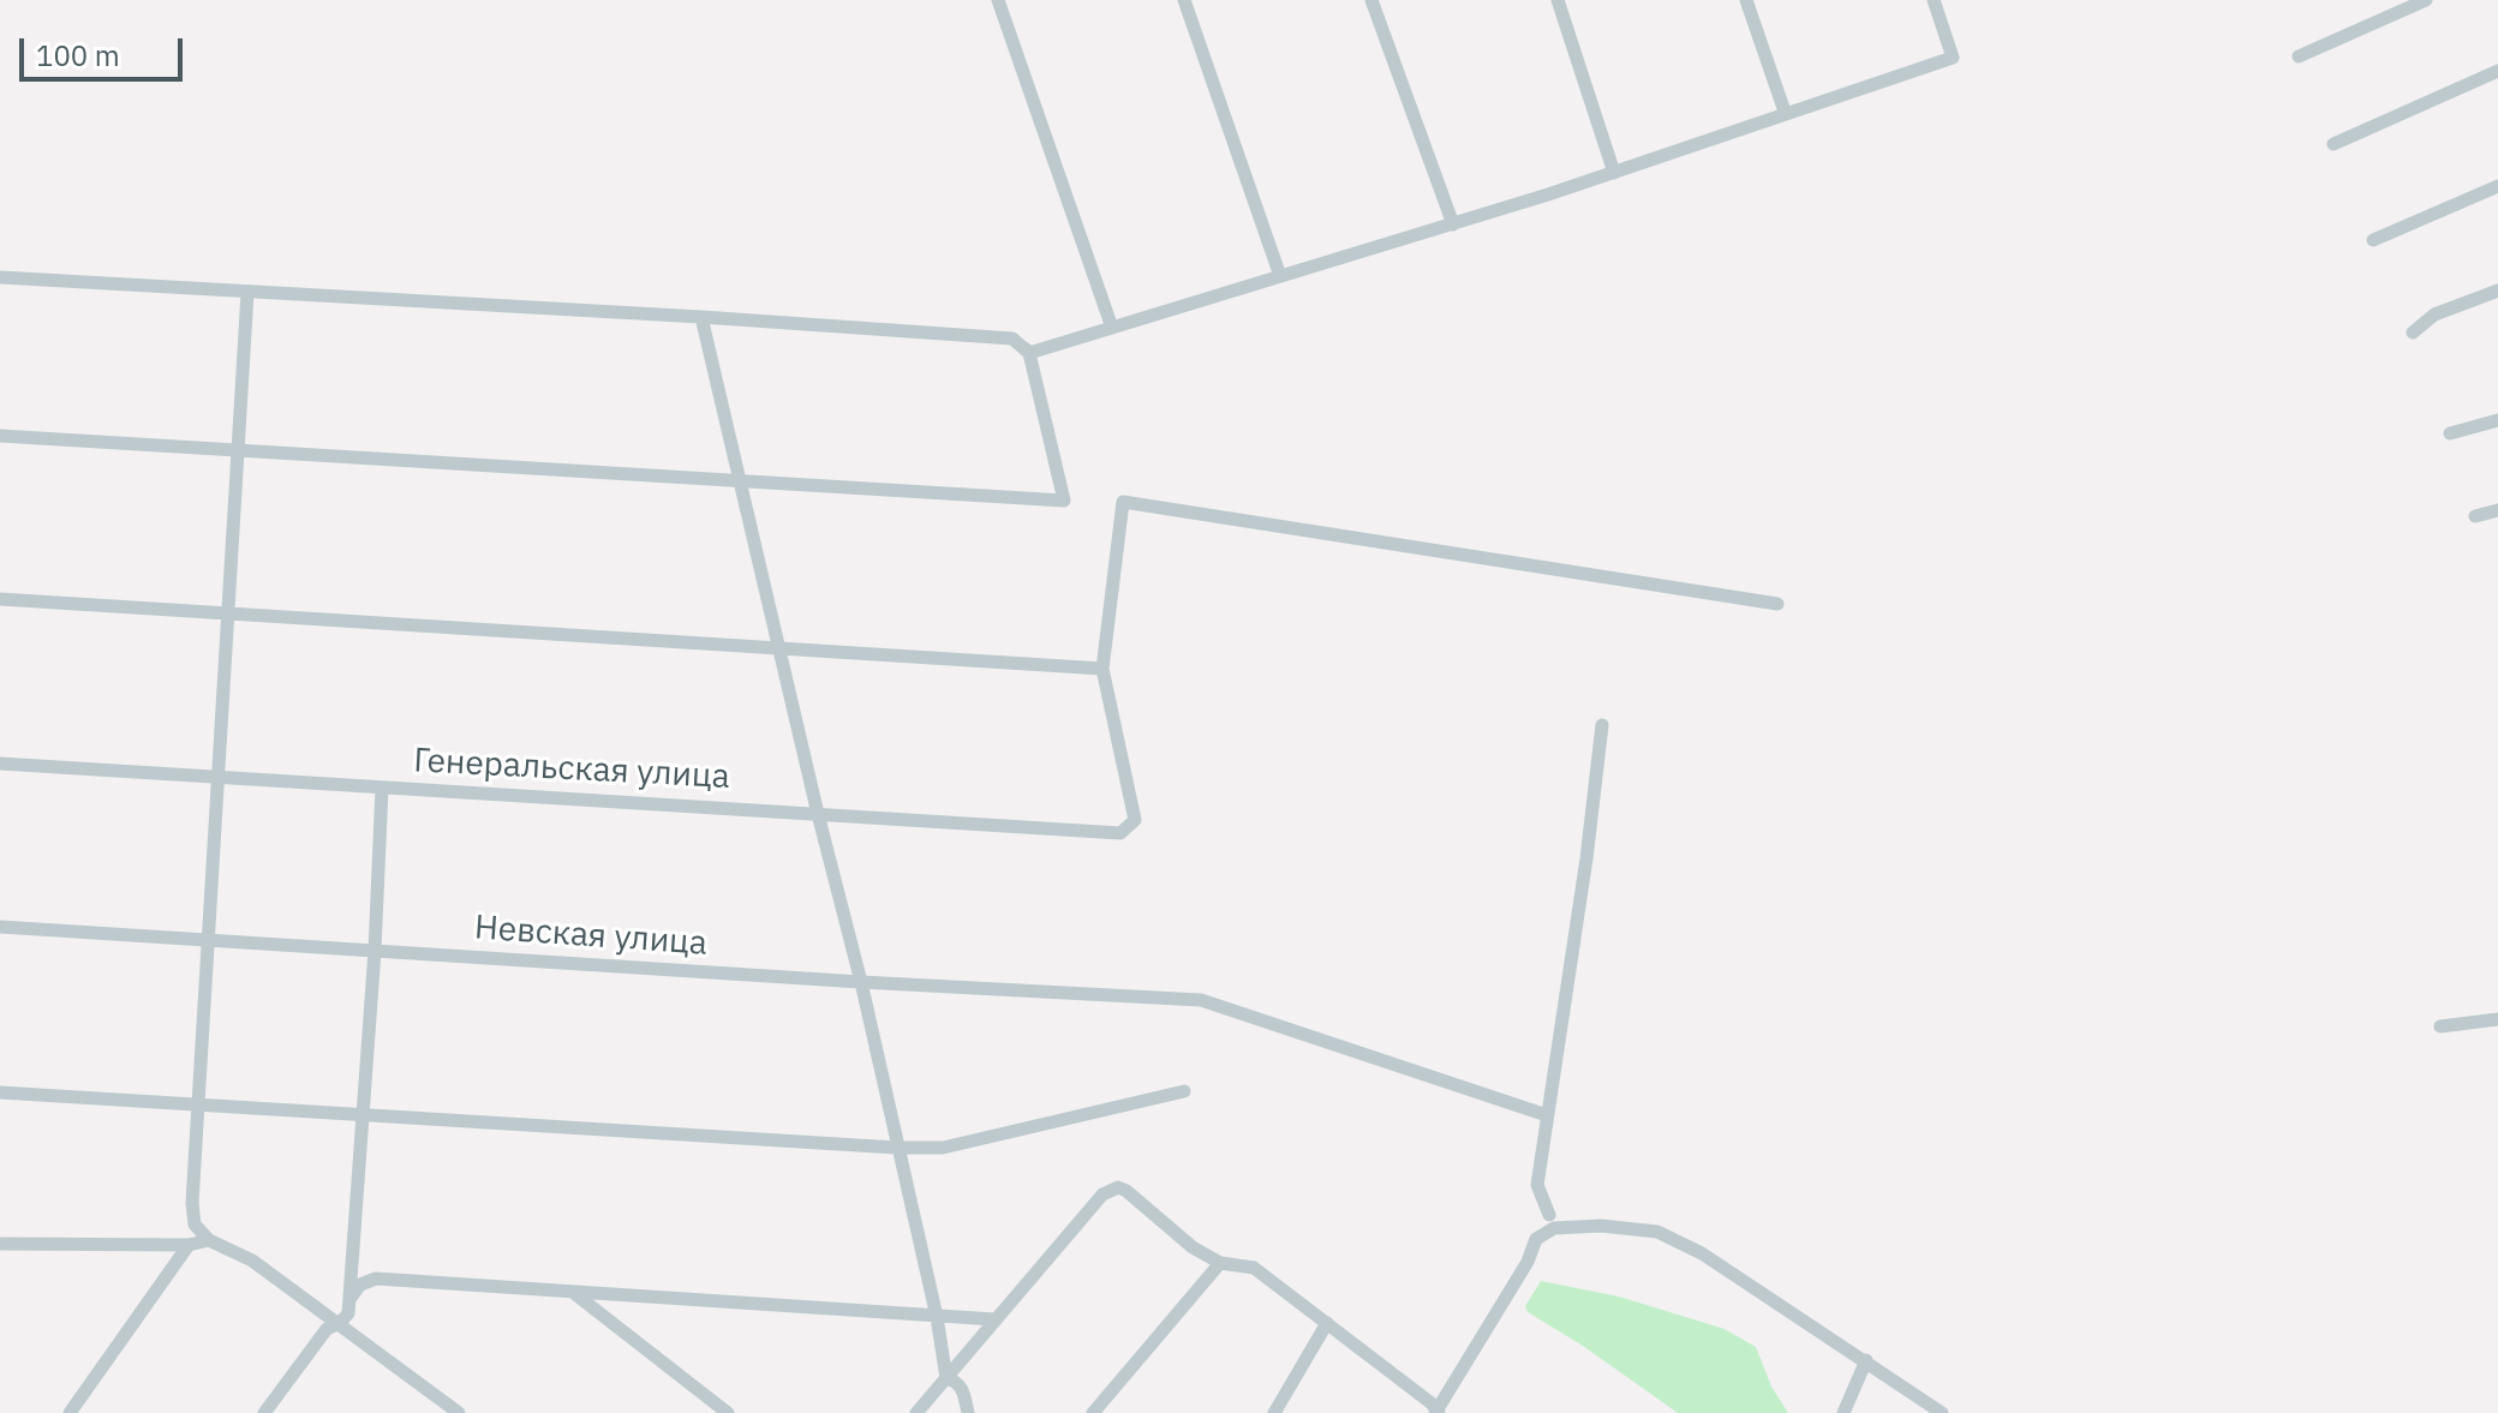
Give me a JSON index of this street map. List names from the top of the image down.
{
  "streets": {
    "street": ["Генеральская улица", "Невская улица"]
  },
  "scale_bar": "100 m"
}
